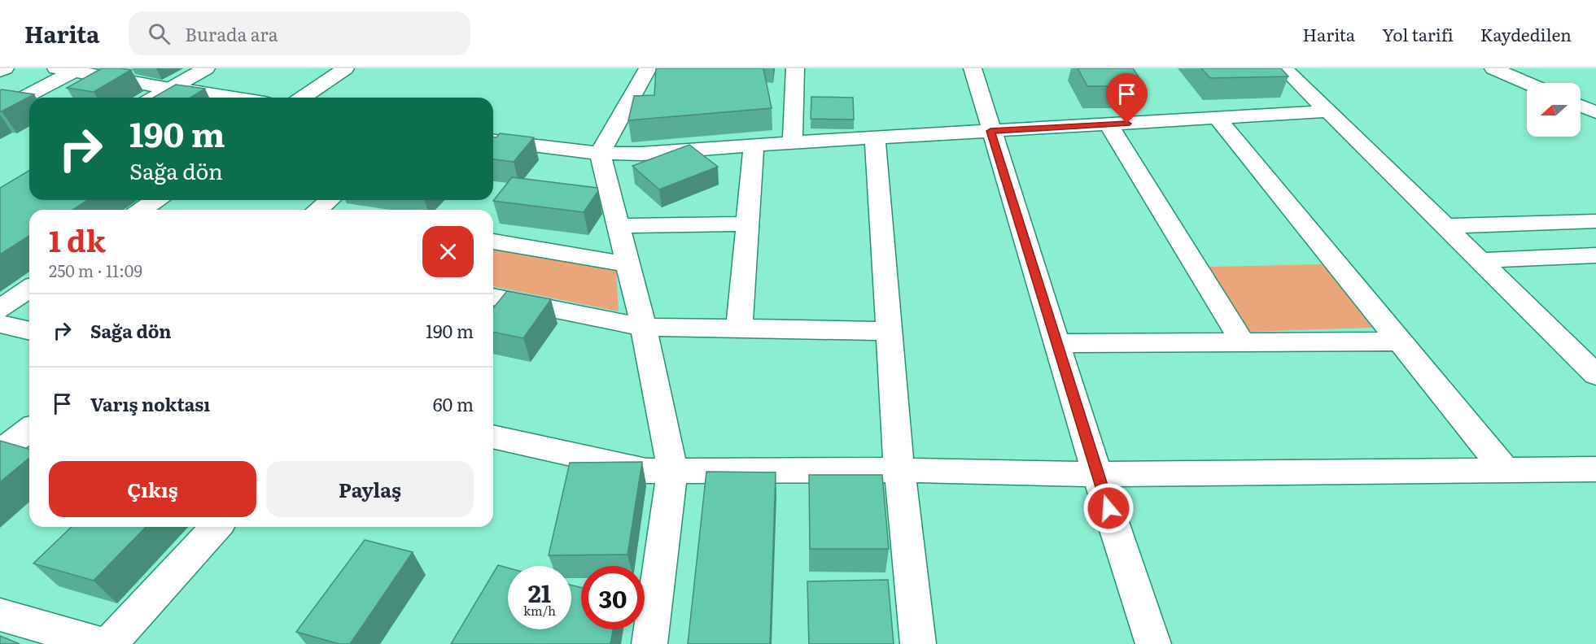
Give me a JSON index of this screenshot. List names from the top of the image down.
{
  "north": "left",
  "page": {
    "header": "Harita",
    "search": "Burada ara",
    "nav": ["Harita", "Yol tarifi", "Kaydedilen"],
    "turn": ["190 m", "Sağa dön"],
    "heading": ["1 dk", "250 m · 11:09"],
    "list": [
      {
        "name": "Sağa dön",
        "value": "190 m"
      },
      {
        "name": "Varış noktası",
        "value": "60 m"
      }
    ],
    "buttons": ["Çıkış", "Paylaş"],
    "speed": "21 km/h",
    "limit": "30"
  }
}
